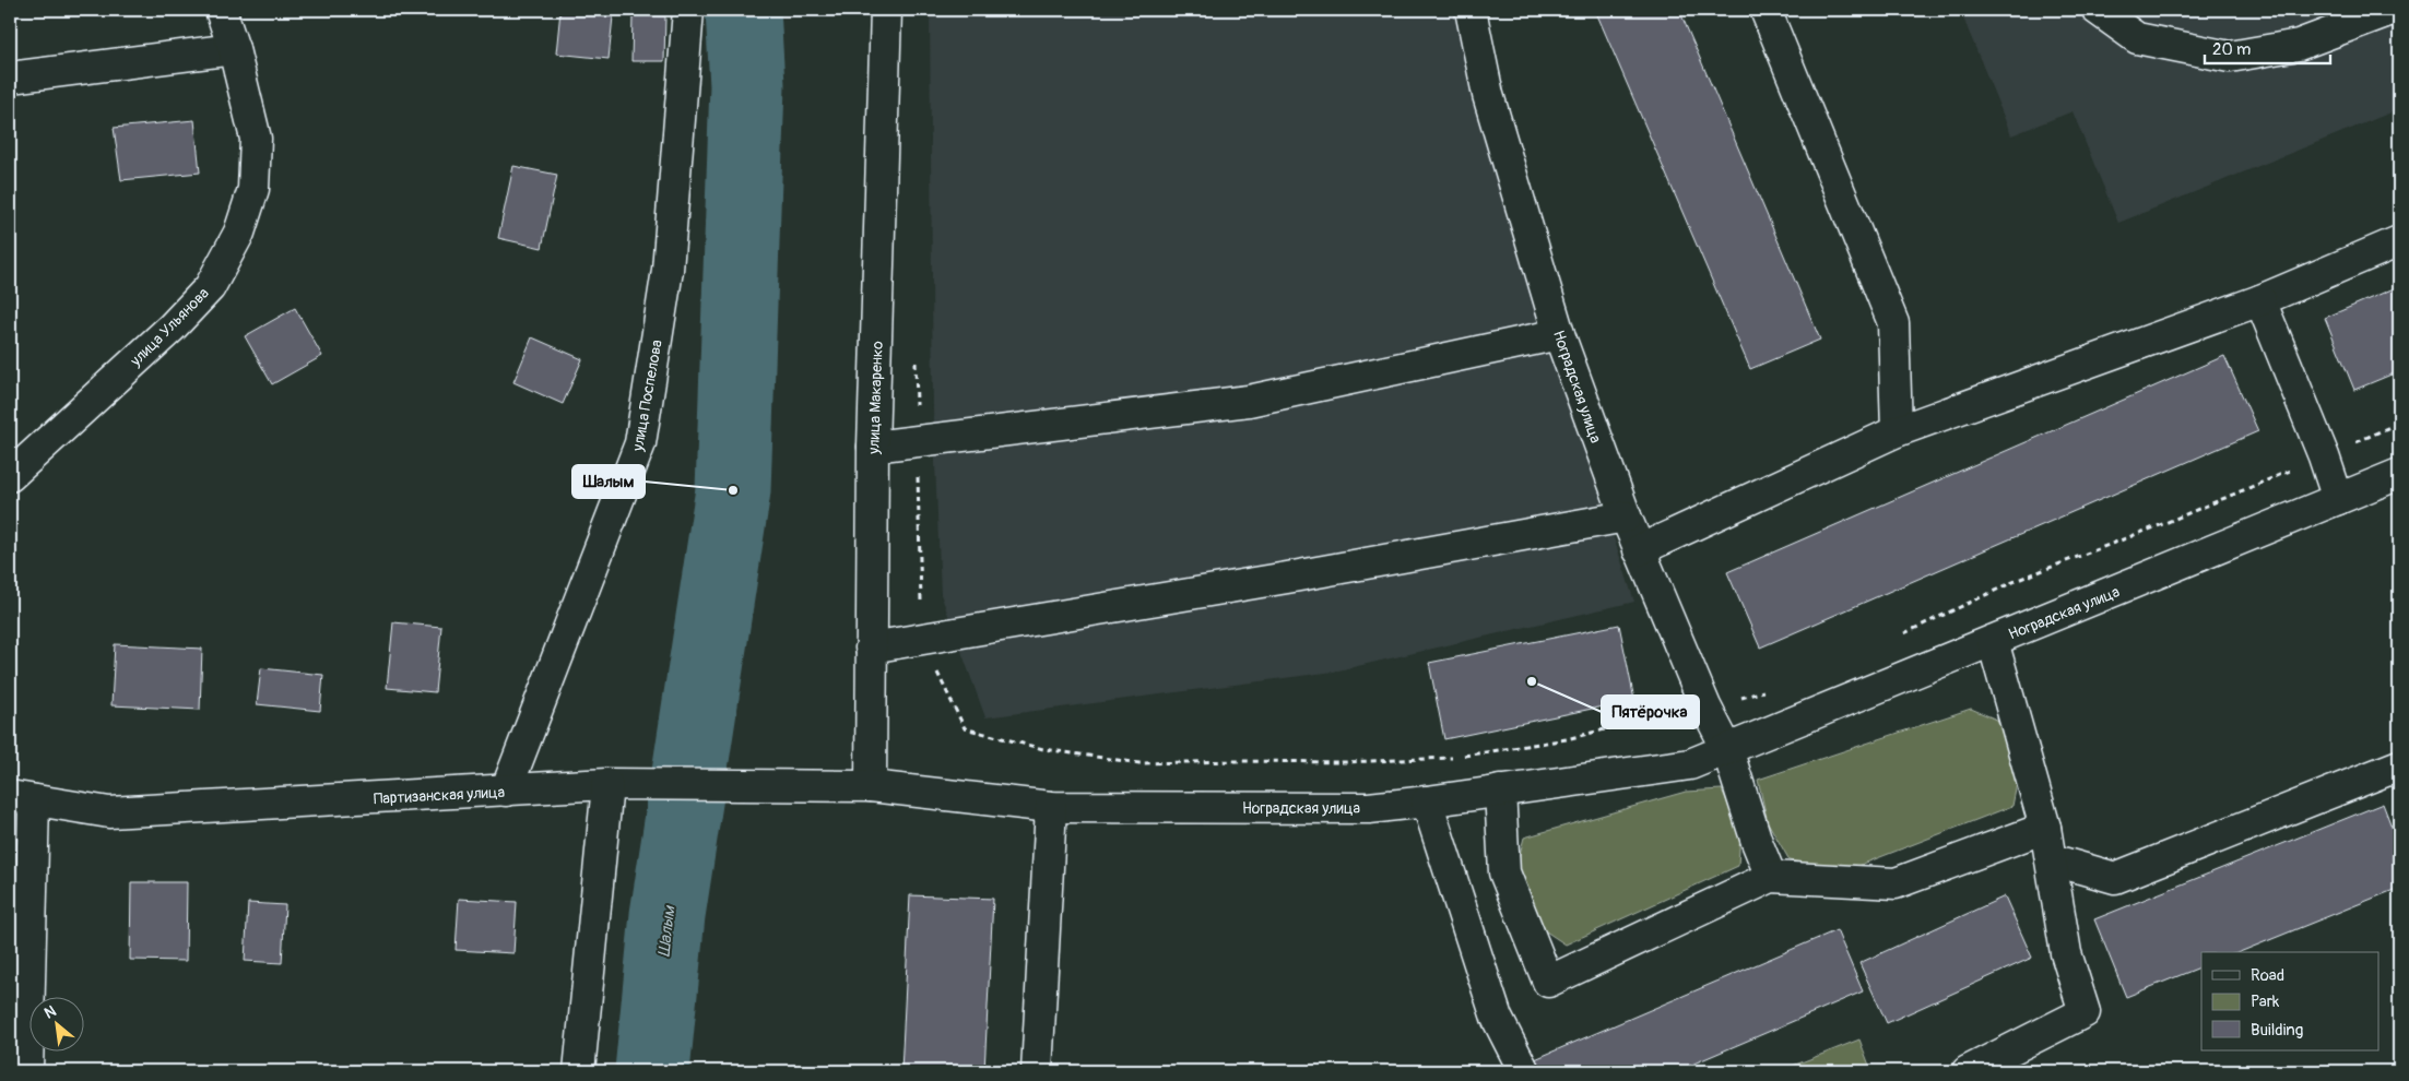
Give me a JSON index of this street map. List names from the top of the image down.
{
  "streets": {
    "street": [
      "улица Ульянова",
      "Ноградская улица",
      "улица Поспелова",
      "улица Макаренко",
      "Партизанская улица"
    ]
  },
  "crossings": [
    ["Ноградская улица", "улица Макаренко"],
    ["Ноградская улица", "Партизанская улица"],
    ["улица Поспелова", "Партизанская улица"],
    ["улица Макаренко", "Партизанская улица"]
  ],
  "water": ["Шалым"],
  "places": ["Шалым", "Пятёрочка"],
  "legend": ["Road", "Park", "Building"],
  "scale_bar": "20 m",
  "north": "top left"
}
